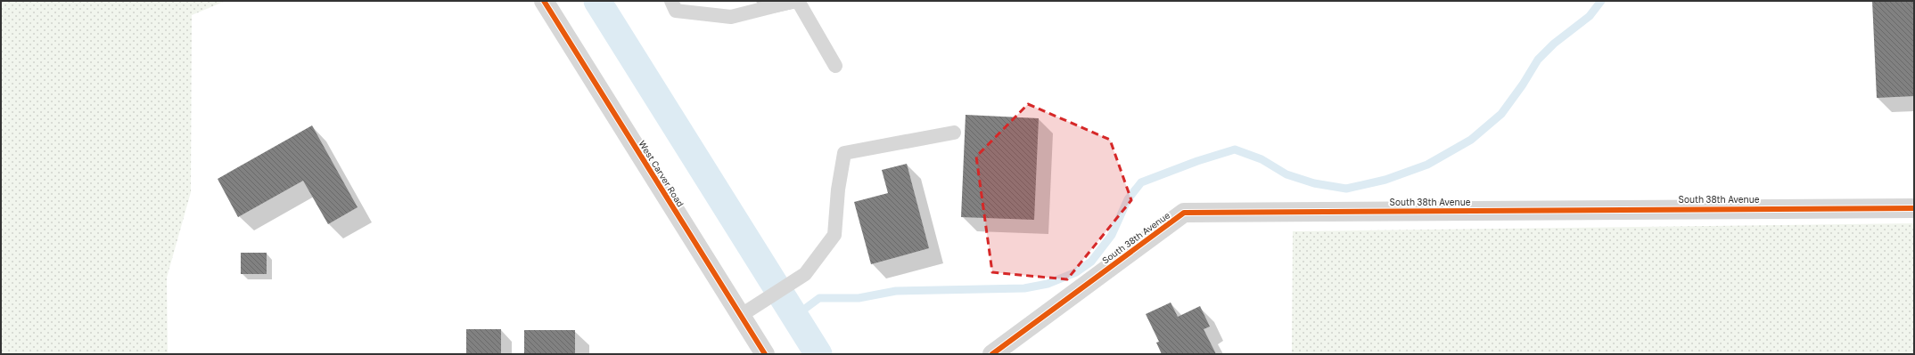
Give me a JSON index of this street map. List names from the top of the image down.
{
  "streets": {
    "street": ["West Carver Road", "South 38th Avenue"]
  }
}
